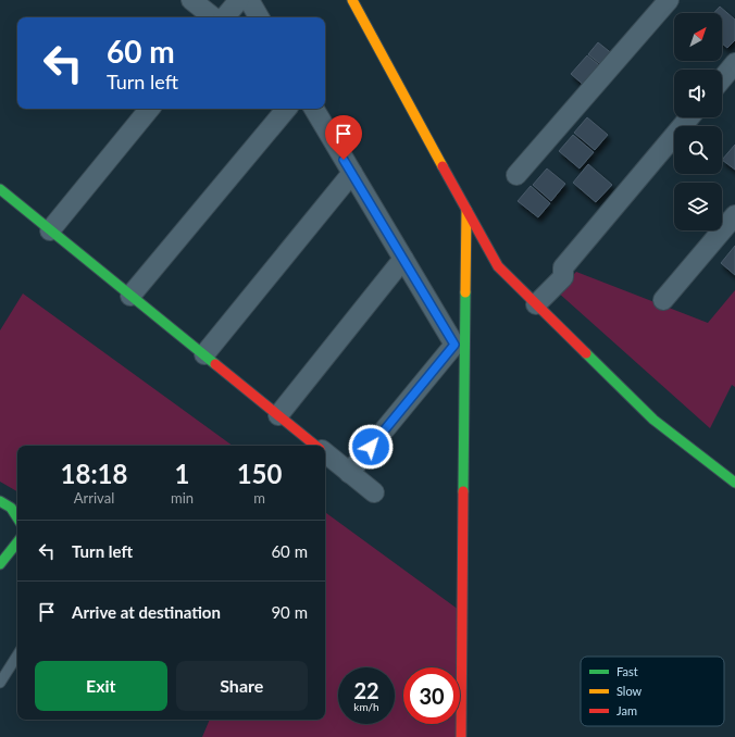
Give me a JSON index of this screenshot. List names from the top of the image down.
{
  "legend": ["Fast", "Slow", "Jam"],
  "north": "top right",
  "page": {
    "turn": ["60 m", "Turn left"],
    "eta": [
      "18:18",
      "Arrival",
      "1",
      "min",
      "150",
      "m"
    ],
    "list": [
      {
        "name": "Turn left",
        "value": "60 m"
      },
      {
        "name": "Arrive at destination",
        "value": "90 m"
      }
    ],
    "buttons": ["Exit", "Share"],
    "speed": "22 km/h",
    "limit": "30"
  }
}
